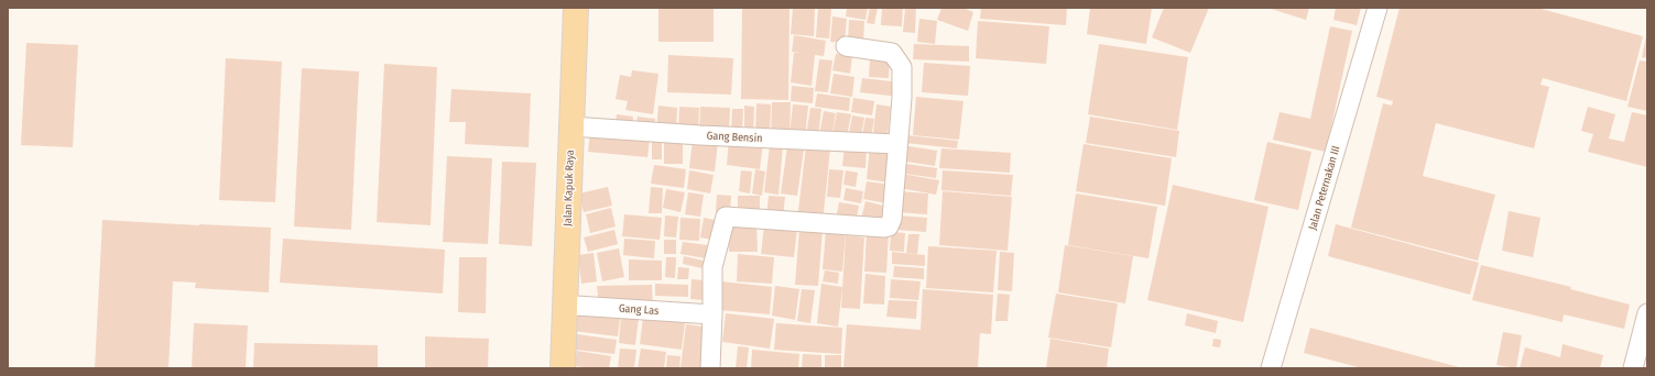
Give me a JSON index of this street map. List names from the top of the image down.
{
  "streets": {
    "main road": ["Jalan Kapuk Raya"],
    "street": ["Gang Bensin", "Jalan Peternakan III", "Gang Las"]
  },
  "crossings": [
    ["Gang Bensin", "Jalan Kapuk Raya"],
    ["Jalan Kapuk Raya", "Gang Las"]
  ]
}
